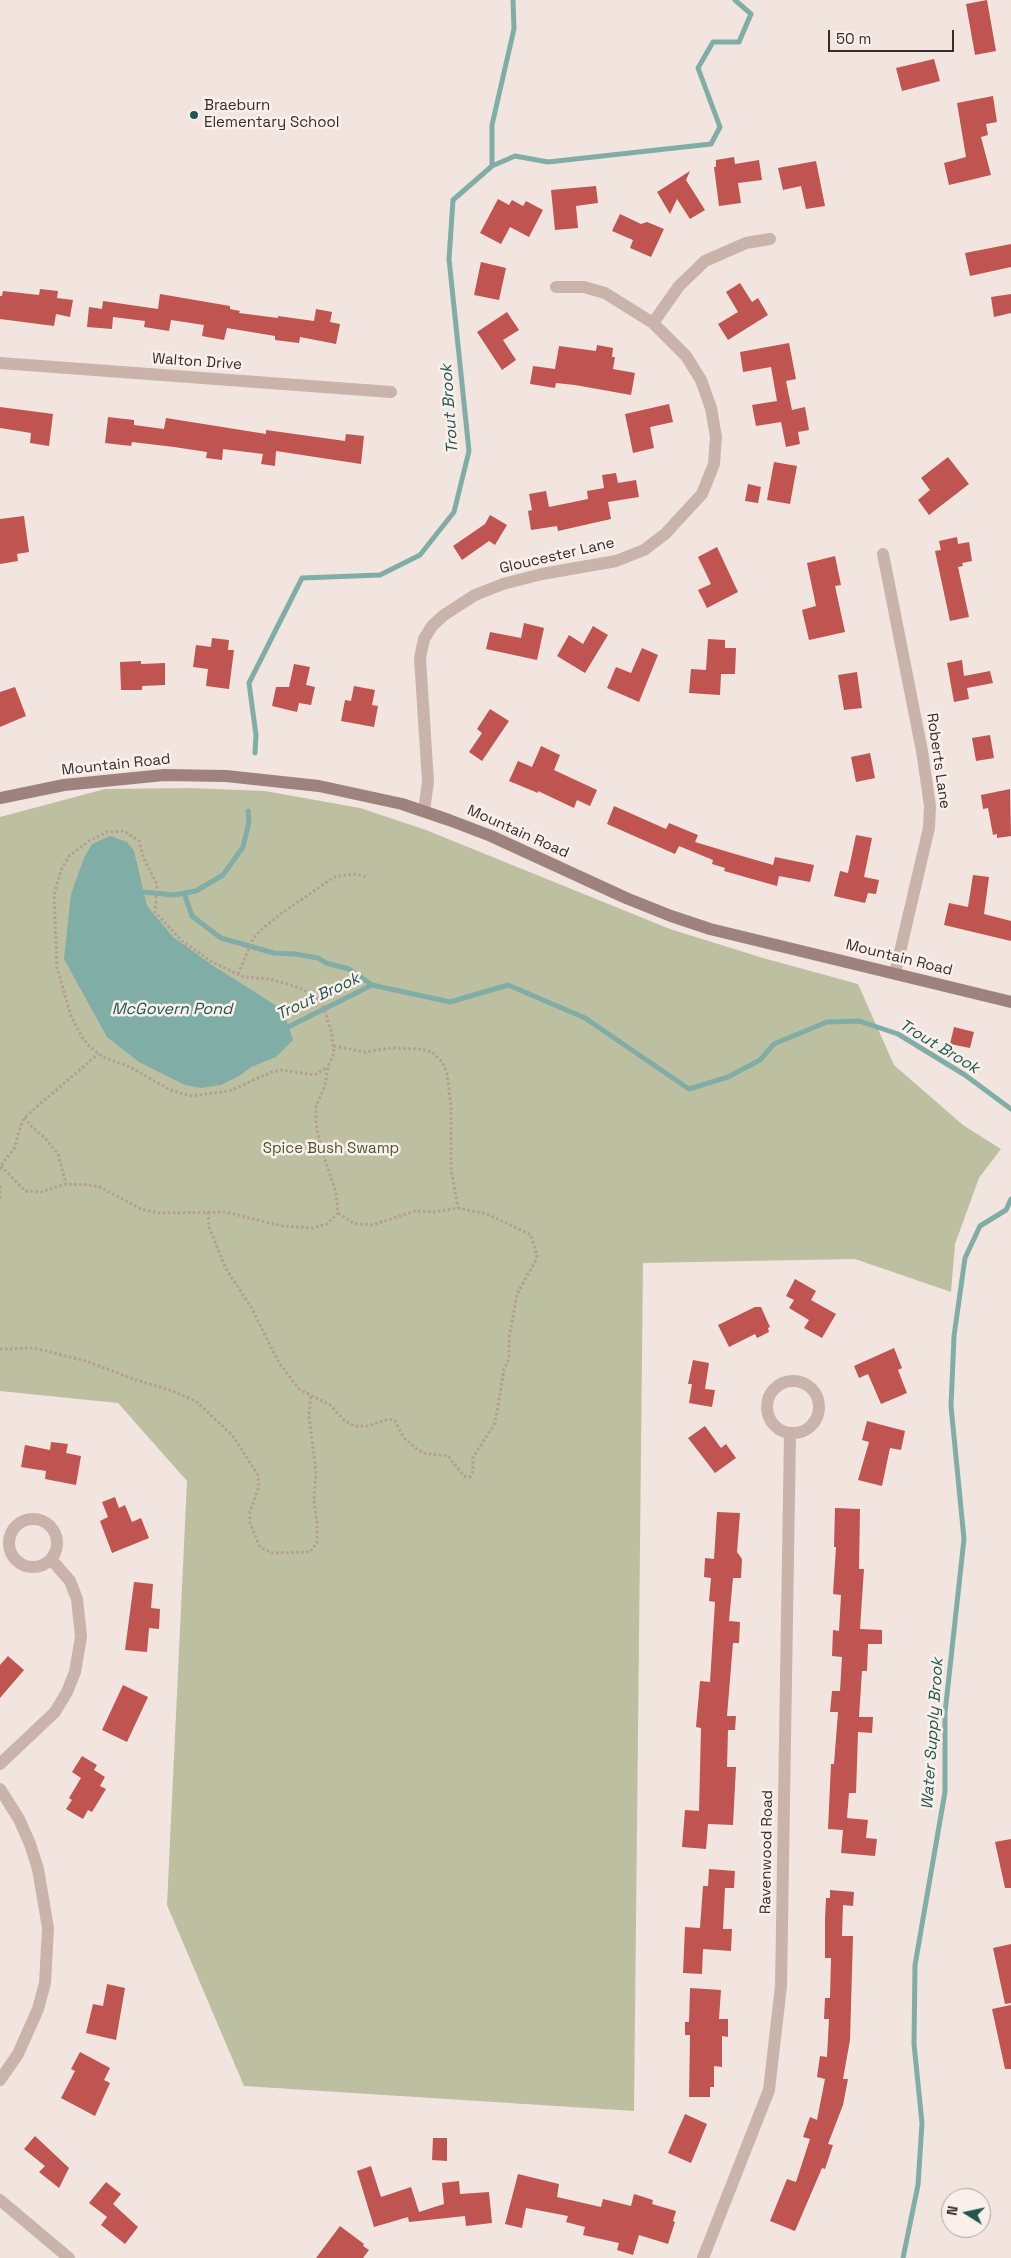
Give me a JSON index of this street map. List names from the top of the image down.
{
  "streets": {
    "main road": ["Mountain Road"],
    "street": [
      "Walton Drive",
      "Gloucester Lane",
      "Roberts Lane",
      "Ravenwood Road"
    ]
  },
  "crossings": [
    ["Gloucester Lane", "Mountain Road"],
    ["Roberts Lane", "Mountain Road"]
  ],
  "water": ["Trout Brook", "McGovern Pond", "Water Supply Brook"],
  "parks": ["Spice Bush Swamp"],
  "places": ["Braeburn Elementary School"],
  "scale_bar": "50 m",
  "north": "left"
}
